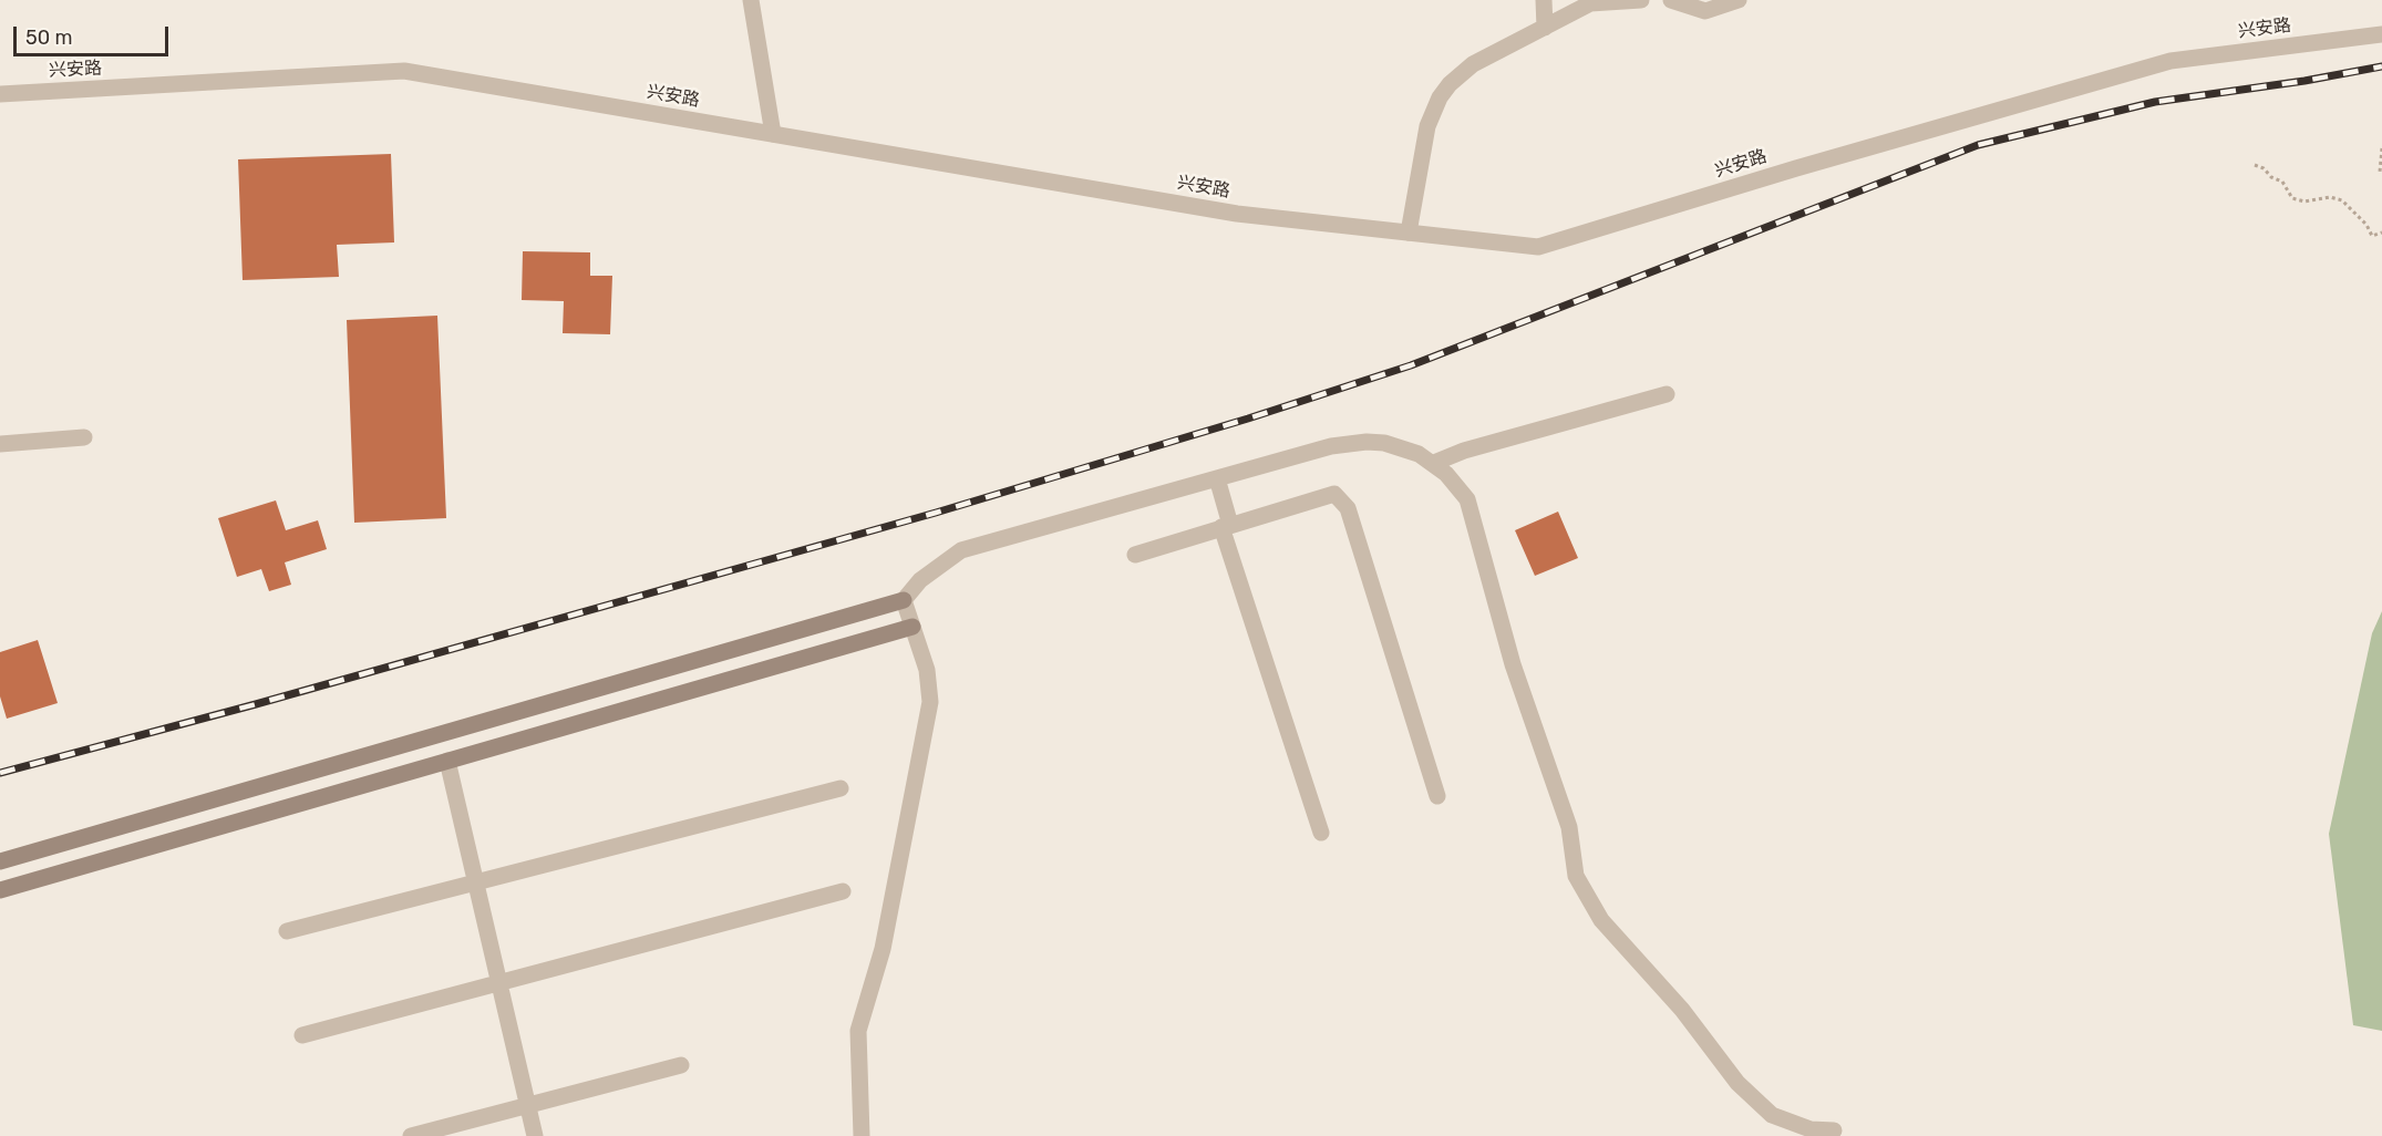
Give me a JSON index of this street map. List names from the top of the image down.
{
  "streets": {
    "street": ["兴安路"]
  },
  "scale_bar": "50 m"
}
